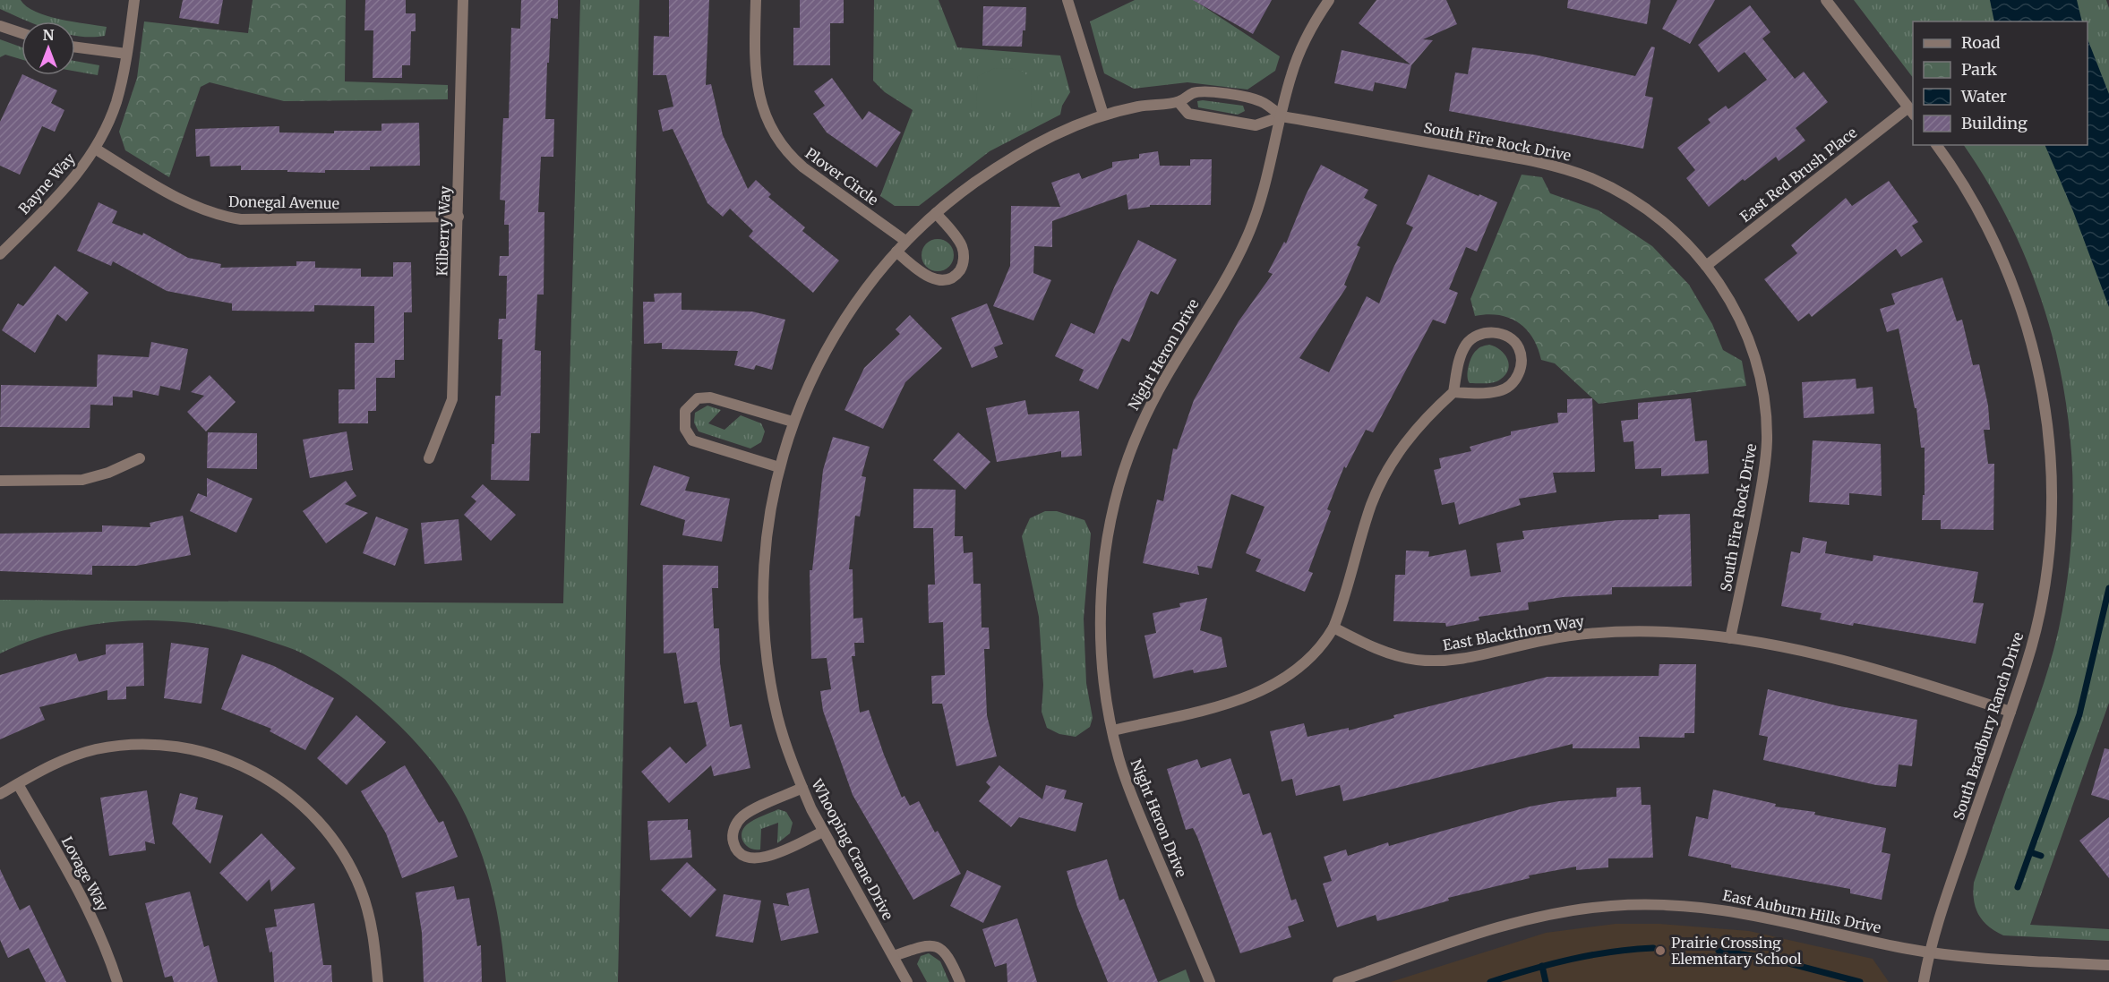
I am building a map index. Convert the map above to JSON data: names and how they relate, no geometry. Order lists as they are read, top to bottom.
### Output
{
  "streets": {
    "street": [
      "South Fire Rock Drive",
      "East Red Brush Place",
      "Plover Circle",
      "Bayne Way",
      "Donegal Avenue",
      "Kilberry Way",
      "Night Heron Drive",
      "East Blackthorn Way",
      "South Bradbury Ranch Drive",
      "Whooping Crane Drive",
      "Lovage Way",
      "East Auburn Hills Drive"
    ]
  },
  "crossings": [
    ["South Fire Rock Drive", "East Red Brush Place"],
    ["South Fire Rock Drive", "Night Heron Drive"],
    ["South Fire Rock Drive", "East Blackthorn Way"],
    ["South Fire Rock Drive", "Whooping Crane Drive"],
    ["Plover Circle", "Whooping Crane Drive"],
    ["Bayne Way", "Donegal Avenue"],
    ["Donegal Avenue", "Kilberry Way"],
    ["Night Heron Drive", "Whooping Crane Drive"],
    ["East Blackthorn Way", "South Bradbury Ranch Drive"],
    ["South Bradbury Ranch Drive", "East Auburn Hills Drive"]
  ],
  "places": ["Prairie Crossing Elementary School"],
  "legend": [
    "Road",
    "Park",
    "Water",
    "Building"
  ],
  "north": "top"
}
